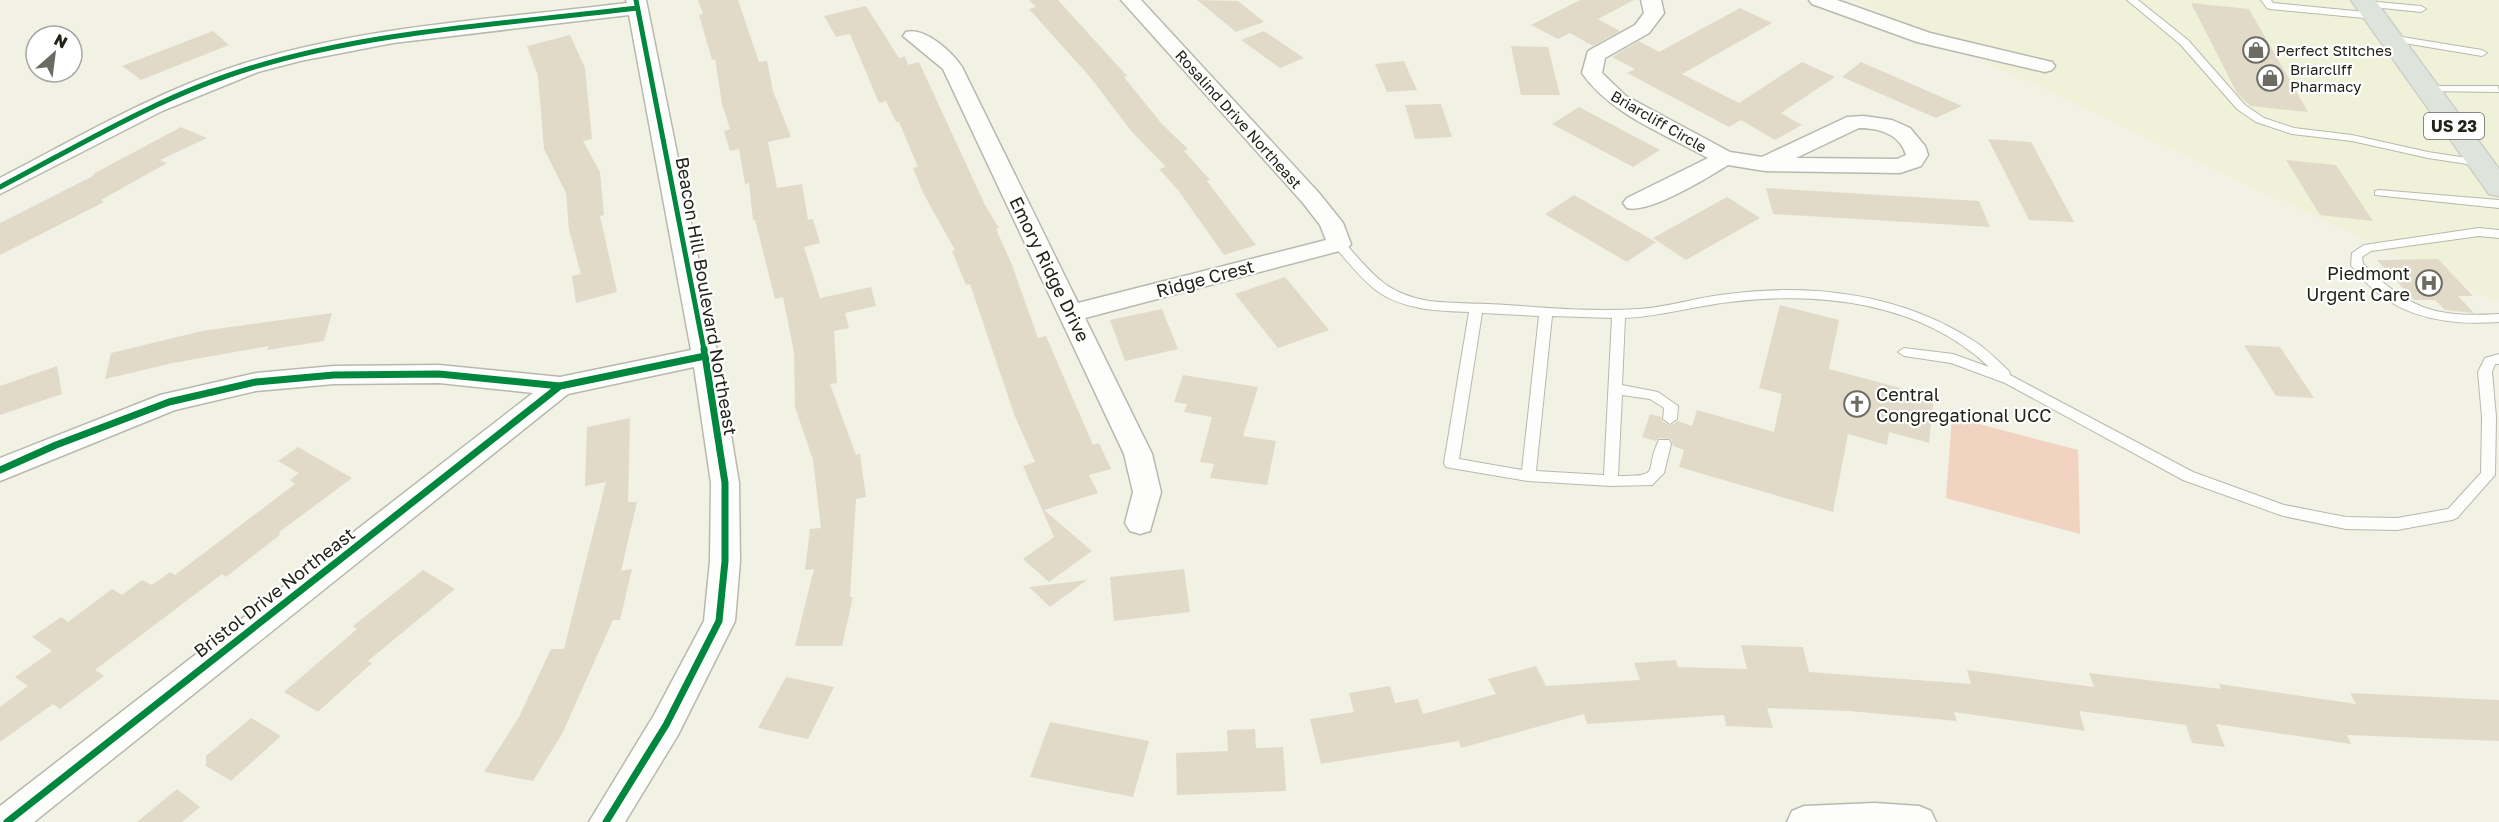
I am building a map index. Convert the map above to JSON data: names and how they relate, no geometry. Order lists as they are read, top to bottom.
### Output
{
  "streets": {
    "main road": ["US 23"],
    "street": [
      "Rosalind Drive Northeast",
      "Briarcliff Circle",
      "Emory Ridge Drive",
      "Ridge Crest",
      "Beacon Hill Boulevard Northeast",
      "Bristol Drive Northeast"
    ]
  },
  "crossings": [
    ["Rosalind Drive Northeast", "Ridge Crest"],
    ["Emory Ridge Drive", "Ridge Crest"]
  ],
  "places": {
    "shop": ["Perfect Stitches", "Briarcliff Pharmacy"],
    "hospital": ["Piedmont Urgent Care"],
    "church": ["Central Congregational UCC"]
  },
  "north": "top right"
}
